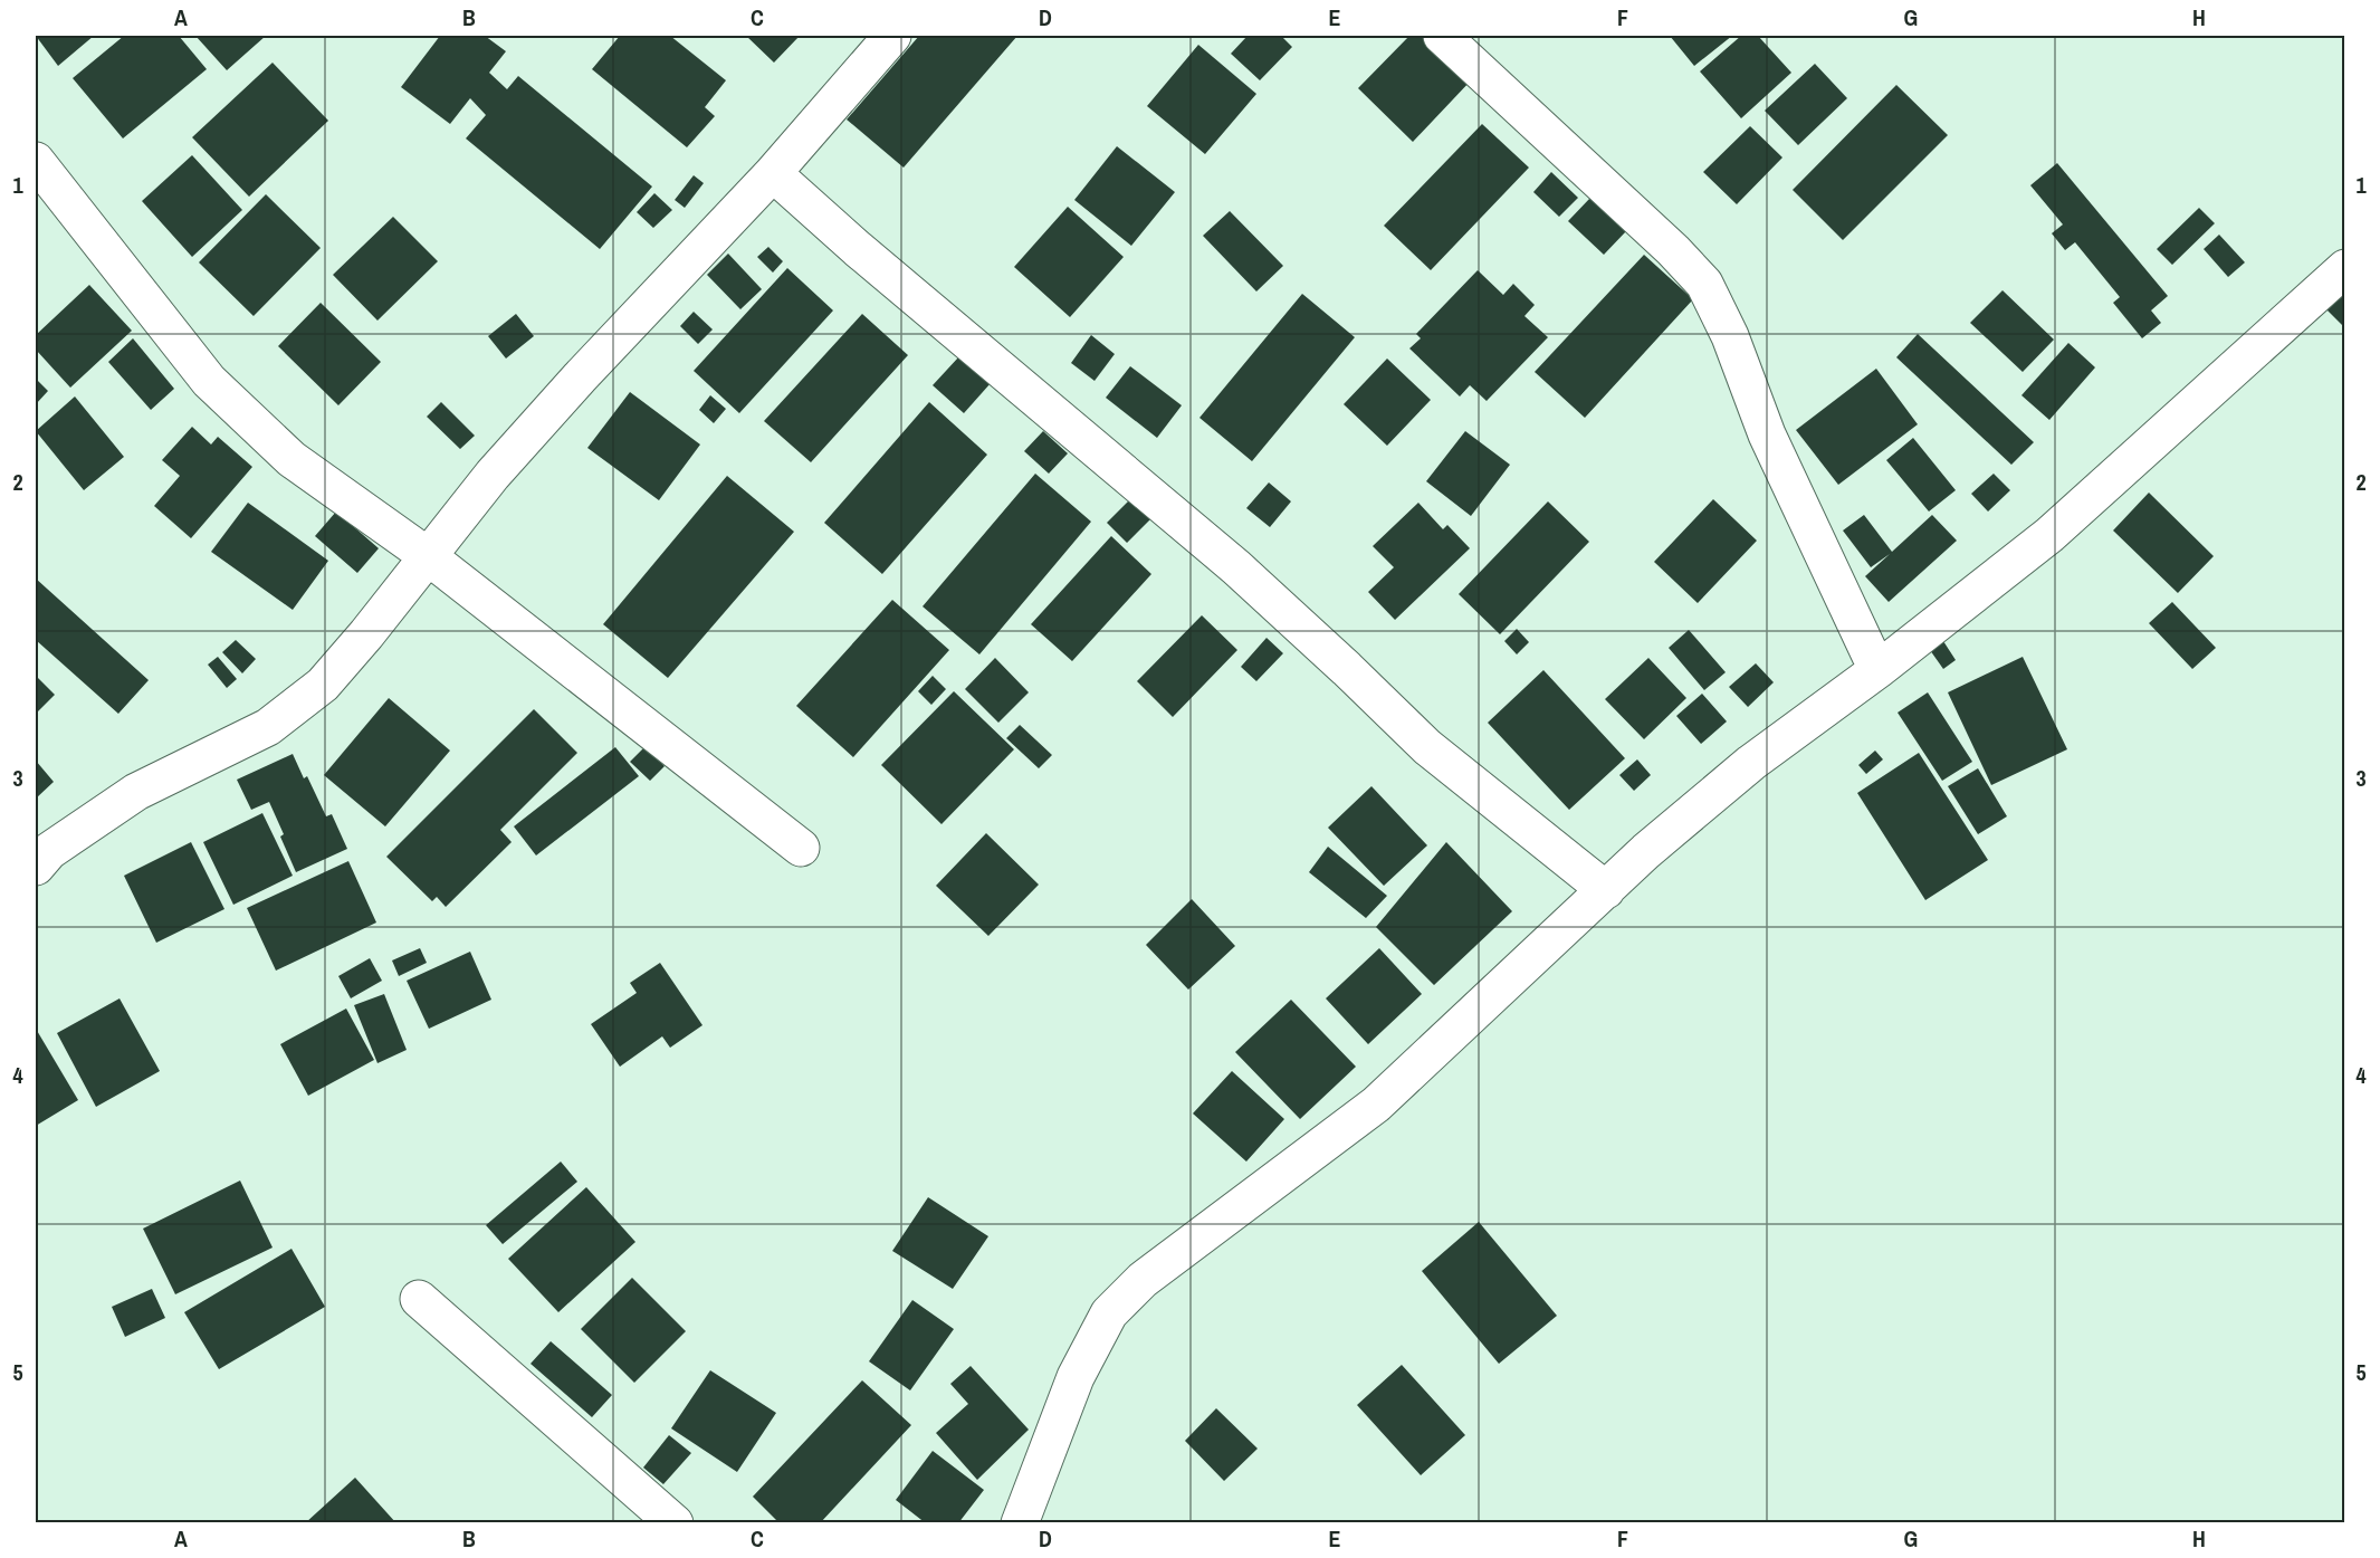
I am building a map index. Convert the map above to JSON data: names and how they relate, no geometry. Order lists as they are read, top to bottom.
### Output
{
  "grid": {
    "columns": [
      "A",
      "B",
      "C",
      "D",
      "E",
      "F",
      "G",
      "H"
    ],
    "rows": [
      "1",
      "2",
      "3",
      "4",
      "5"
    ]
  }
}
